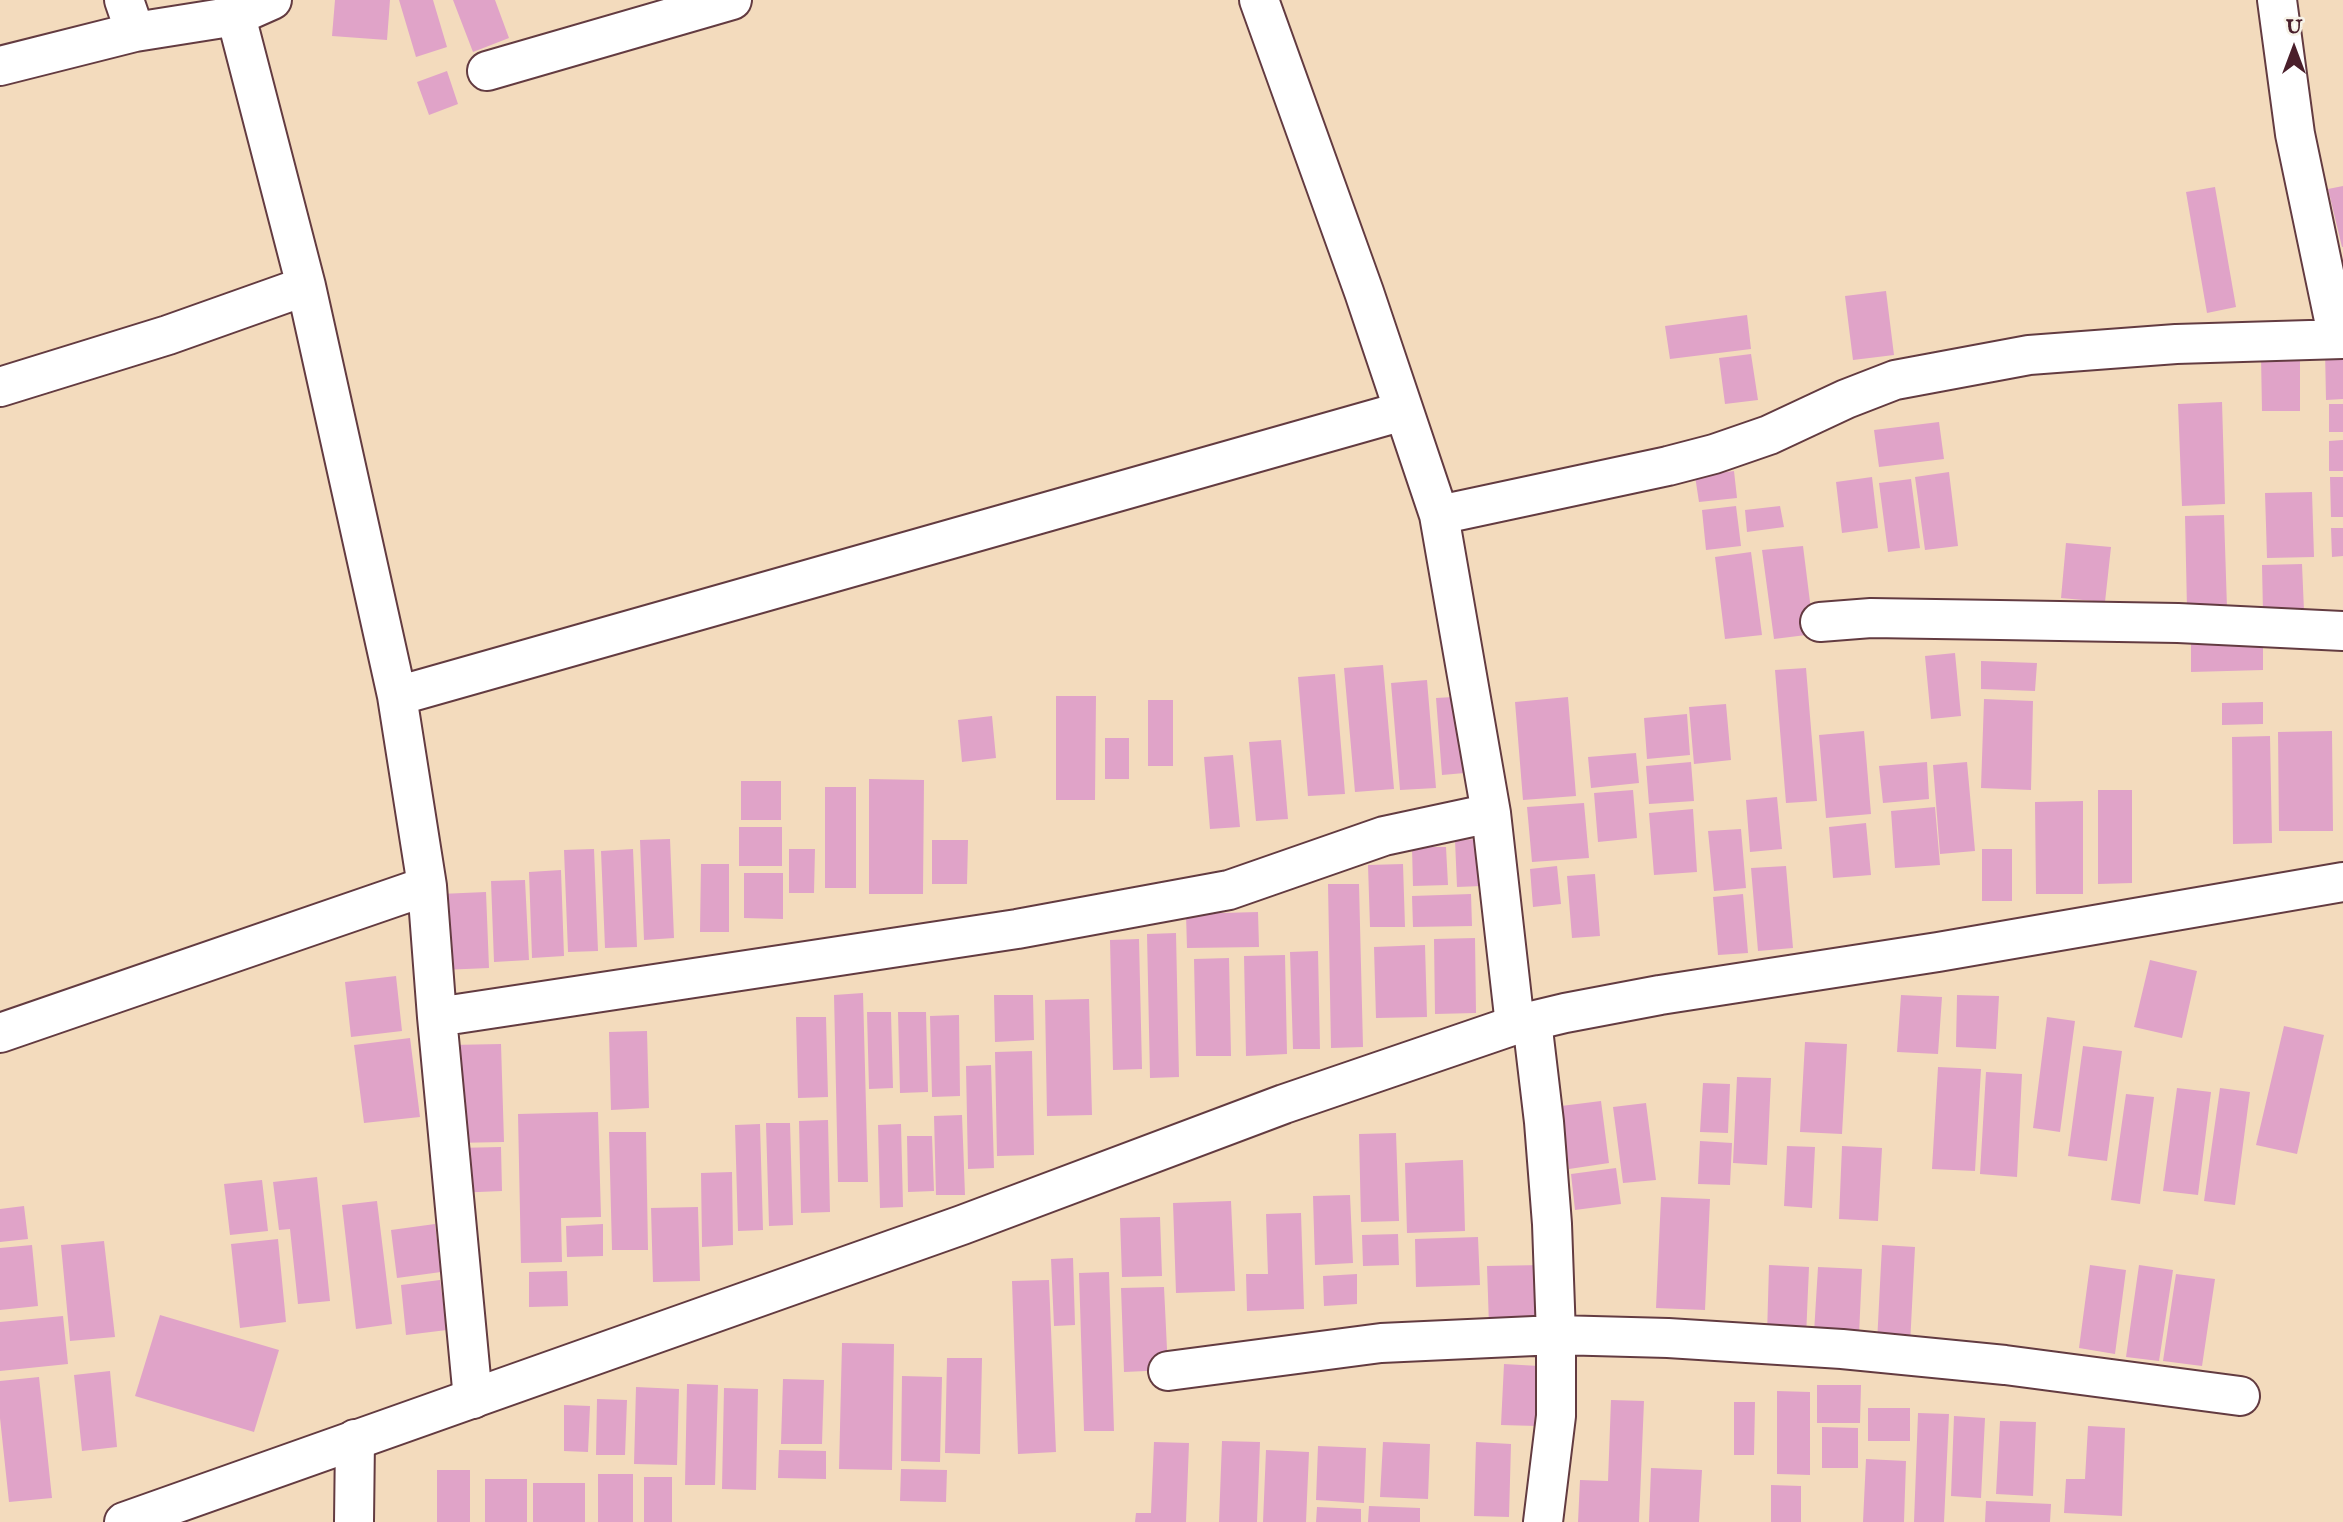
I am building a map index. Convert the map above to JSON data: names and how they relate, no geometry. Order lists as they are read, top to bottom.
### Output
{
  "north": "top"
}
